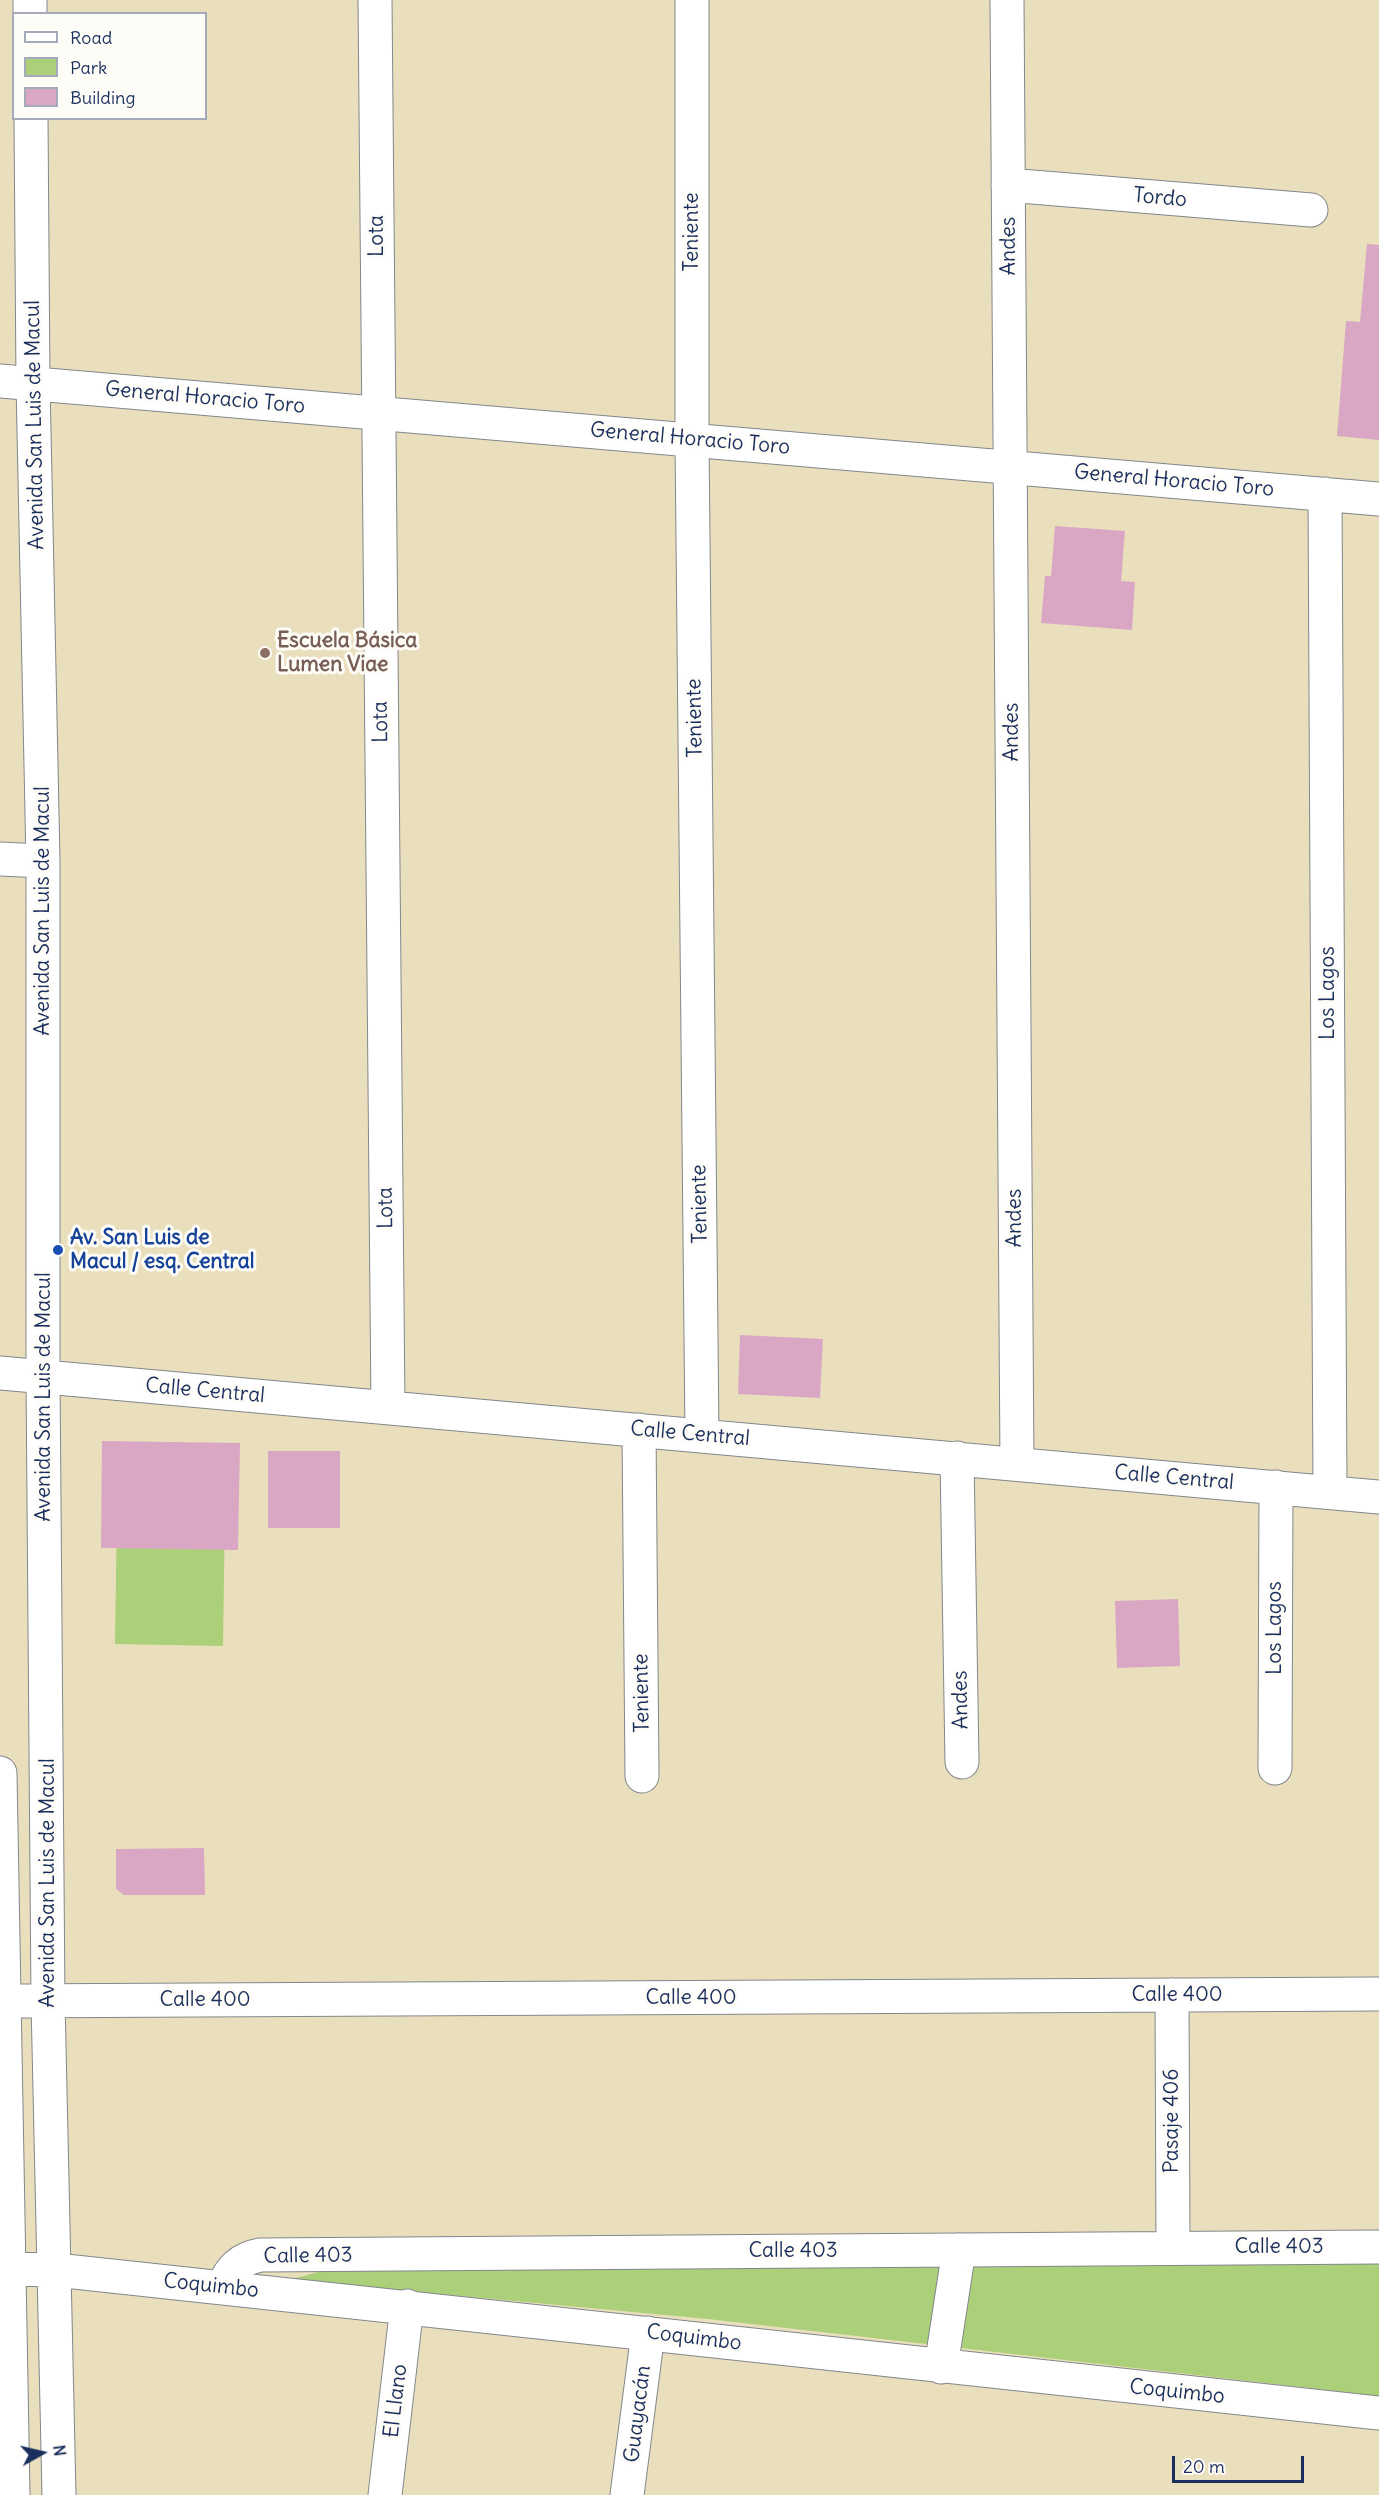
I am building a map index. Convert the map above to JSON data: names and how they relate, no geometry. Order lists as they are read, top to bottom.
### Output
{
  "streets": {
    "street": [
      "Tordo",
      "Teniente",
      "Lota",
      "Andes",
      "General Horacio Toro",
      "Avenida San Luis de Macul",
      "Los Lagos",
      "Calle Central",
      "Calle 400",
      "Pasaje 406",
      "Calle 403",
      "Coquimbo",
      "El Llano",
      "Guayacán"
    ]
  },
  "crossings": [
    ["Tordo", "Andes"],
    ["Teniente", "General Horacio Toro"],
    ["Teniente", "Calle Central"],
    ["Lota", "General Horacio Toro"],
    ["Lota", "Calle Central"],
    ["Andes", "General Horacio Toro"],
    ["Andes", "Calle Central"],
    ["General Horacio Toro", "Avenida San Luis de Macul"],
    ["General Horacio Toro", "Los Lagos"],
    ["Avenida San Luis de Macul", "Calle Central"],
    ["Avenida San Luis de Macul", "Calle 400"],
    ["Avenida San Luis de Macul", "Coquimbo"],
    ["Los Lagos", "Calle Central"],
    ["Calle 400", "Pasaje 406"],
    ["Pasaje 406", "Calle 403"],
    ["Calle 403", "Coquimbo"],
    ["Coquimbo", "El Llano"],
    ["Coquimbo", "Guayacán"]
  ],
  "places": ["Escuela Básica Lumen Viae", "Av. San Luis de Macul / esq. Central"],
  "legend": ["Road", "Park", "Building"],
  "scale_bar": "20 m",
  "north": "right"
}
